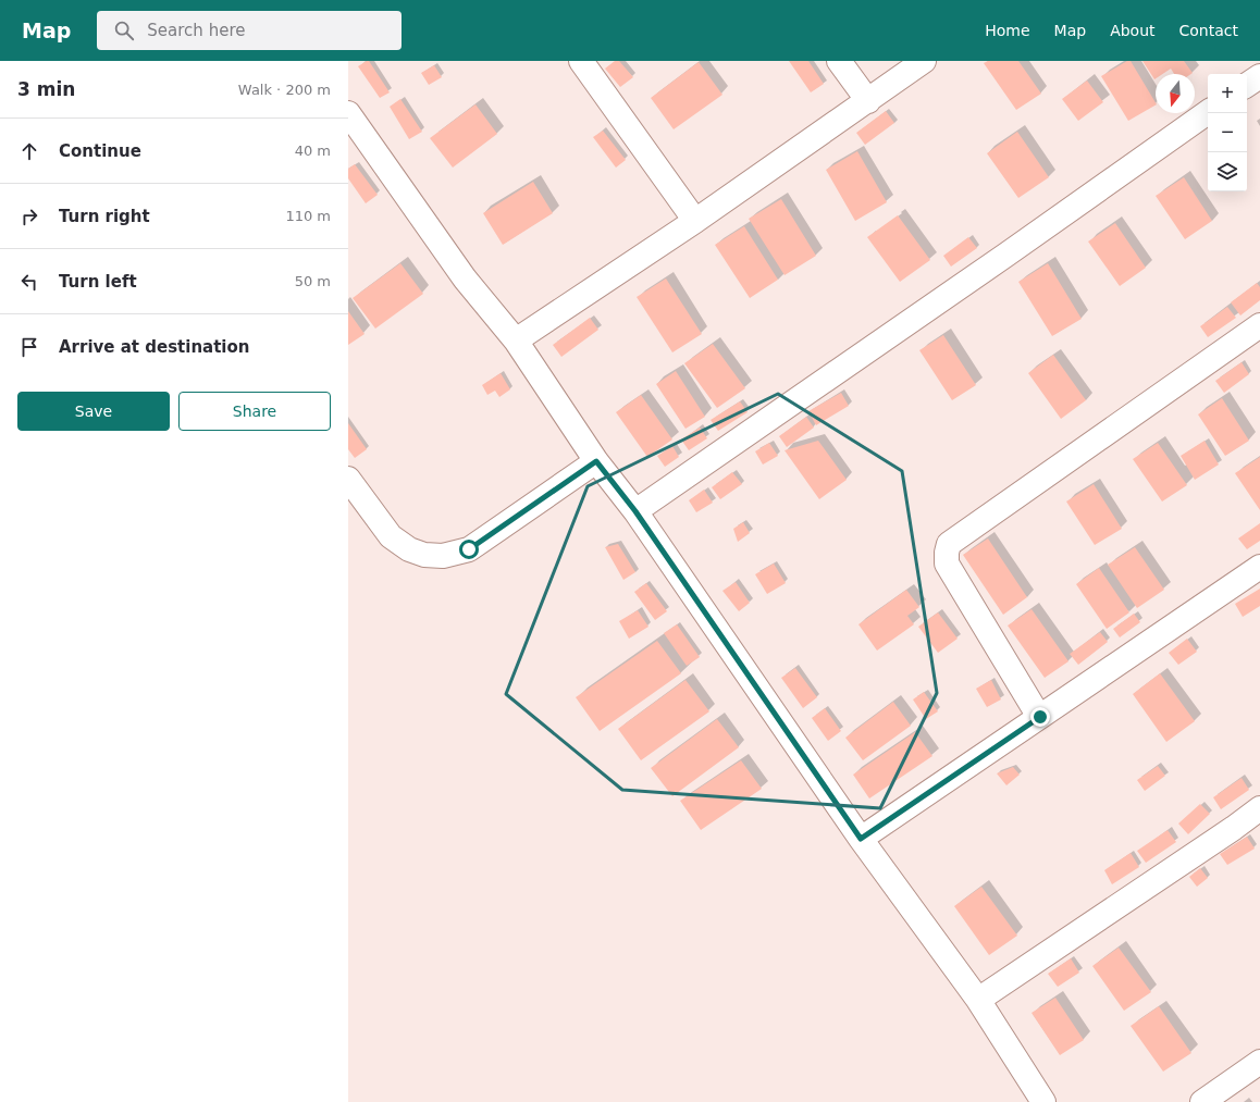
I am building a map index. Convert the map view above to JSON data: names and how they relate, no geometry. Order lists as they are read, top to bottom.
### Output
{
  "north": "bottom",
  "page": {
    "header": "Map",
    "search": "Search here",
    "nav": [
      "Home",
      "Map",
      "About",
      "Contact"
    ],
    "heading": ["3 min", "Walk · 200 m"],
    "map_buttons": ["+", "−"],
    "list": [
      ["Continue", "40 m"],
      ["Turn right", "110 m"],
      ["Turn left", "50 m"],
      "Arrive at destination"
    ],
    "buttons": ["Save", "Share"]
  }
}
